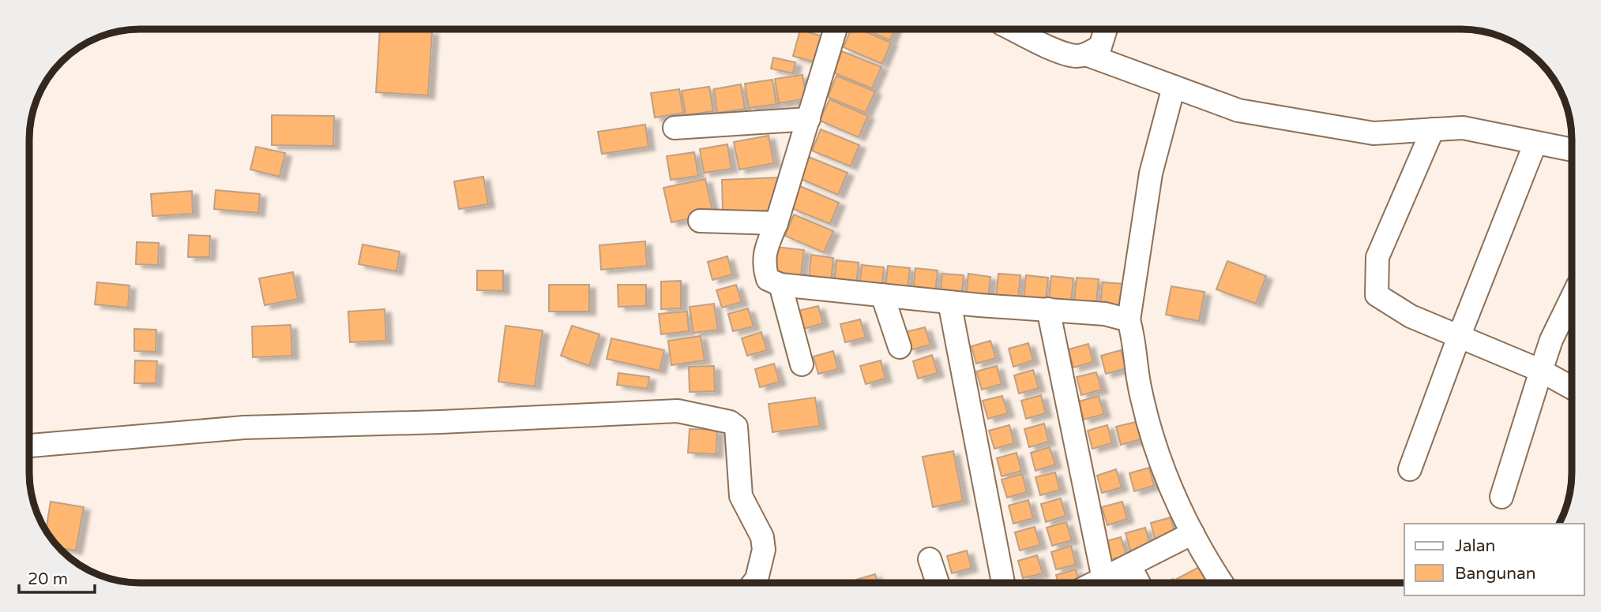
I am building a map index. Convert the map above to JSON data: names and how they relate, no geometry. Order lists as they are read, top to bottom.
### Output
{
  "legend": ["Jalan", "Bangunan"],
  "scale_bar": "20 m"
}
